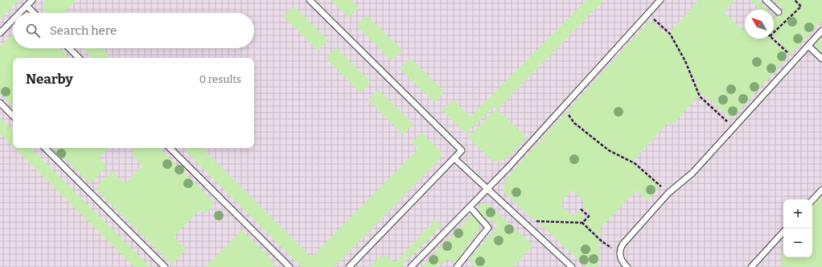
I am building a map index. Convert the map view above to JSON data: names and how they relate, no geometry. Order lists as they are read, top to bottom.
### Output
{
  "north": "top left",
  "page": {
    "search": "Search here",
    "heading": ["Nearby", "0 results"],
    "map_buttons": ["+", "−"]
  }
}
